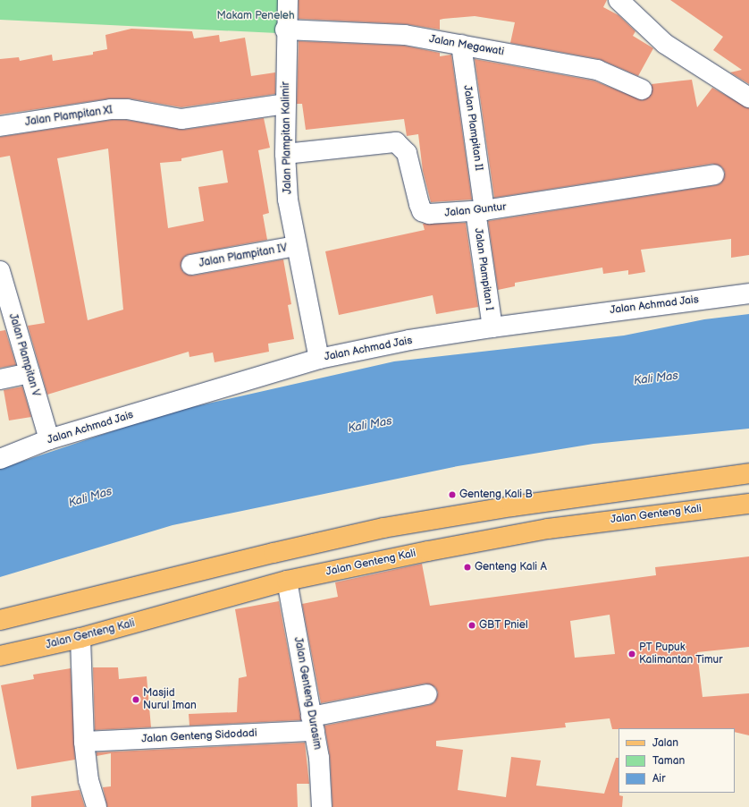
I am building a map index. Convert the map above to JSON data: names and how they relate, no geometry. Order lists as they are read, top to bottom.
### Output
{
  "streets": {
    "main road": ["Jalan Genteng Kali"],
    "street": [
      "Jalan Megawati",
      "Jalan Plampitan XI",
      "Jalan Plampitan II",
      "Jalan Plampitan Kalimir",
      "Jalan Guntur",
      "Jalan Plampitan IV",
      "Jalan Plampitan I",
      "Jalan Achmad Jais",
      "Jalan Plampitan V",
      "Jalan Genteng Durasim",
      "Jalan Genteng Sidodadi"
    ]
  },
  "crossings": [
    ["Jalan Megawati", "Jalan Plampitan II"],
    ["Jalan Megawati", "Jalan Plampitan Kalimir"],
    ["Jalan Plampitan XI", "Jalan Plampitan Kalimir"],
    ["Jalan Plampitan II", "Jalan Guntur"],
    ["Jalan Plampitan II", "Jalan Plampitan I"],
    ["Jalan Plampitan Kalimir", "Jalan Guntur"],
    ["Jalan Plampitan Kalimir", "Jalan Plampitan IV"],
    ["Jalan Plampitan Kalimir", "Jalan Achmad Jais"],
    ["Jalan Guntur", "Jalan Plampitan I"],
    ["Jalan Plampitan I", "Jalan Achmad Jais"],
    ["Jalan Achmad Jais", "Jalan Plampitan V"],
    ["Jalan Genteng Kali", "Jalan Genteng Durasim"],
    ["Jalan Genteng Durasim", "Jalan Genteng Sidodadi"]
  ],
  "water": ["Kali Mas"],
  "parks": ["Makam Peneleh"],
  "places": [
    "Genteng Kali B",
    "Genteng Kali A",
    "GBT Pniel",
    "PT Pupuk Kalimantan Timur",
    "Masjid Nurul Iman"
  ],
  "legend": ["Jalan", "Taman", "Air"]
}
